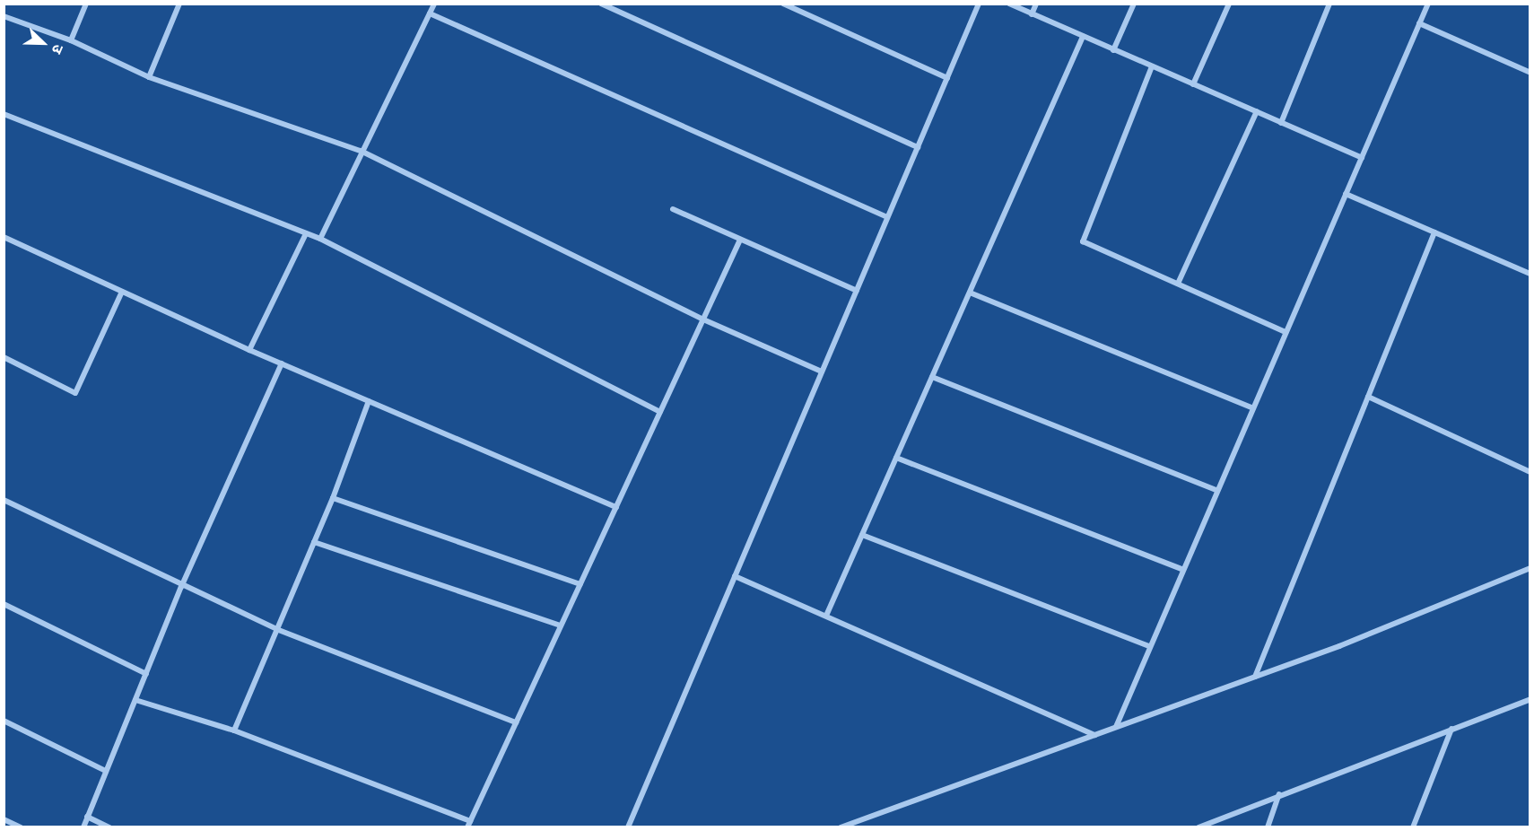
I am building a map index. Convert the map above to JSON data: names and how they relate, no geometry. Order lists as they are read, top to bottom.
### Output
{
  "north": "bottom right"
}
